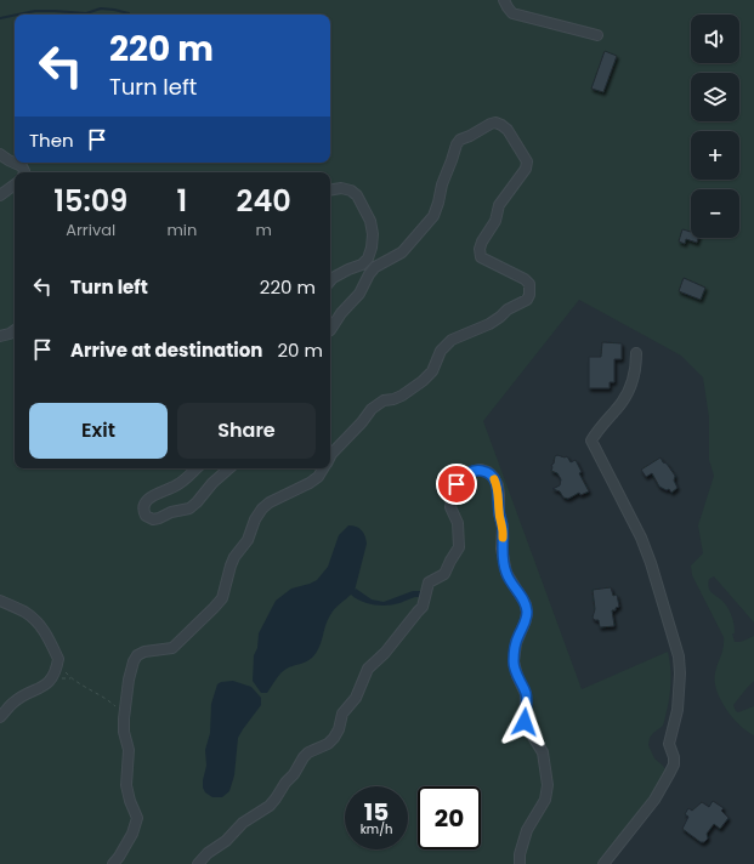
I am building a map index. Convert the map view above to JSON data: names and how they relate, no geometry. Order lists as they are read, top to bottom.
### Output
{
  "page": {
    "map_buttons": ["+", "−"],
    "turn": ["220 m", "Turn left"],
    "then": "Then",
    "eta": [
      "15:09",
      "Arrival",
      "1",
      "min",
      "240",
      "m"
    ],
    "list": [
      {
        "name": "Turn left",
        "value": "220 m"
      },
      {
        "name": "Arrive at destination",
        "value": "20 m"
      }
    ],
    "buttons": ["Exit", "Share"],
    "speed": "15 km/h",
    "limit": "20"
  }
}
